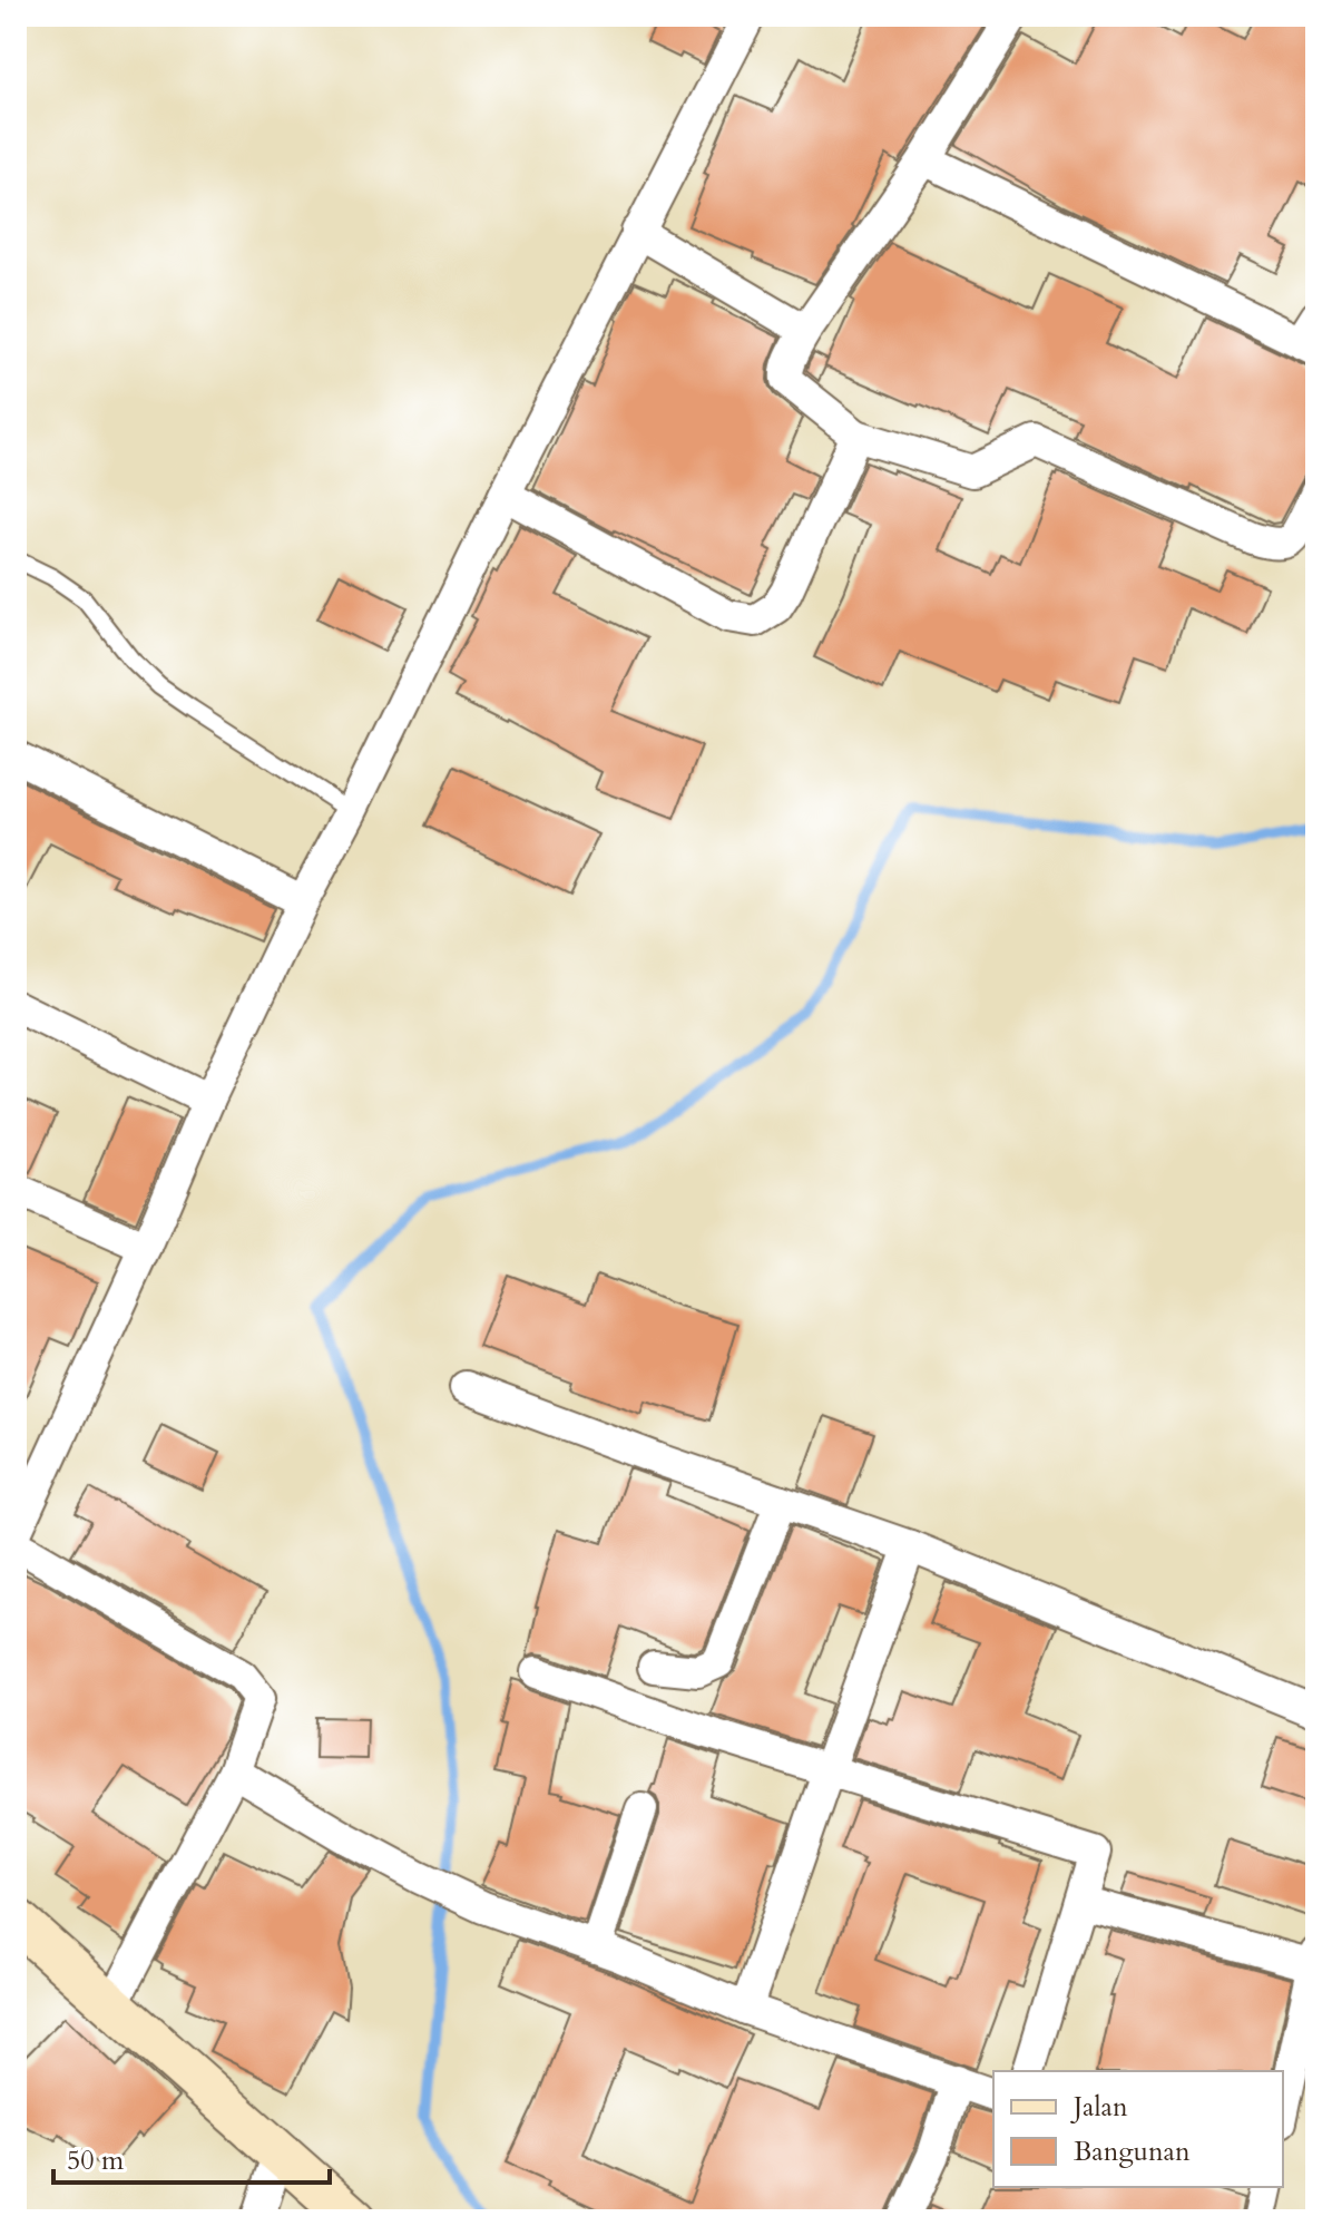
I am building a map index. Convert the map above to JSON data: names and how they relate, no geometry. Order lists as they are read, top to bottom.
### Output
{
  "legend": ["Jalan", "Bangunan"],
  "scale_bar": "50 m"
}
